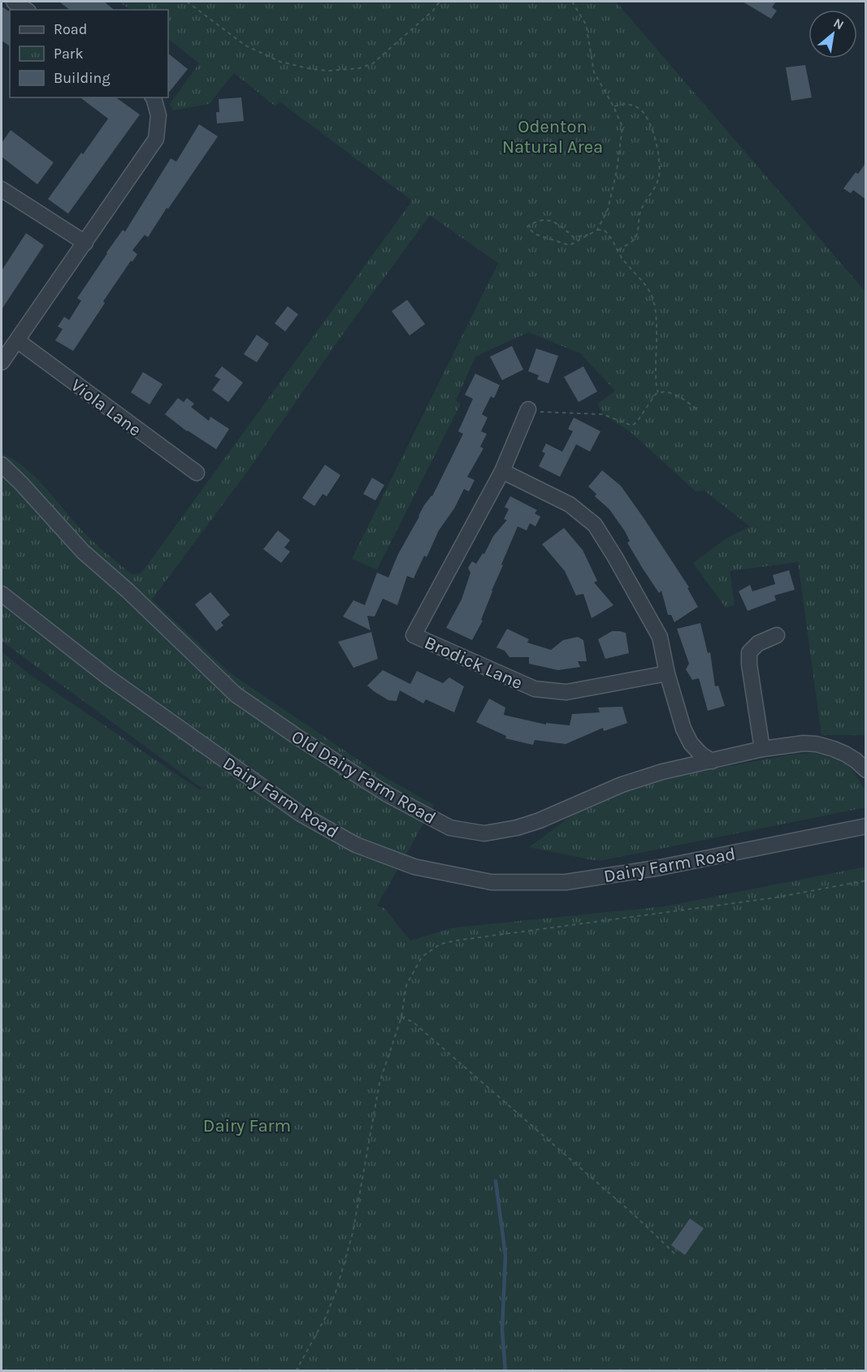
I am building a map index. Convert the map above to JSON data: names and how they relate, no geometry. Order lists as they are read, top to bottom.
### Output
{
  "streets": {
    "street": [
      "Viola Lane",
      "Brodick Lane",
      "Old Dairy Farm Road",
      "Dairy Farm Road"
    ]
  },
  "parks": ["Odenton Natural Area", "Dairy Farm"],
  "legend": ["Road", "Park", "Building"],
  "north": "top right"
}
